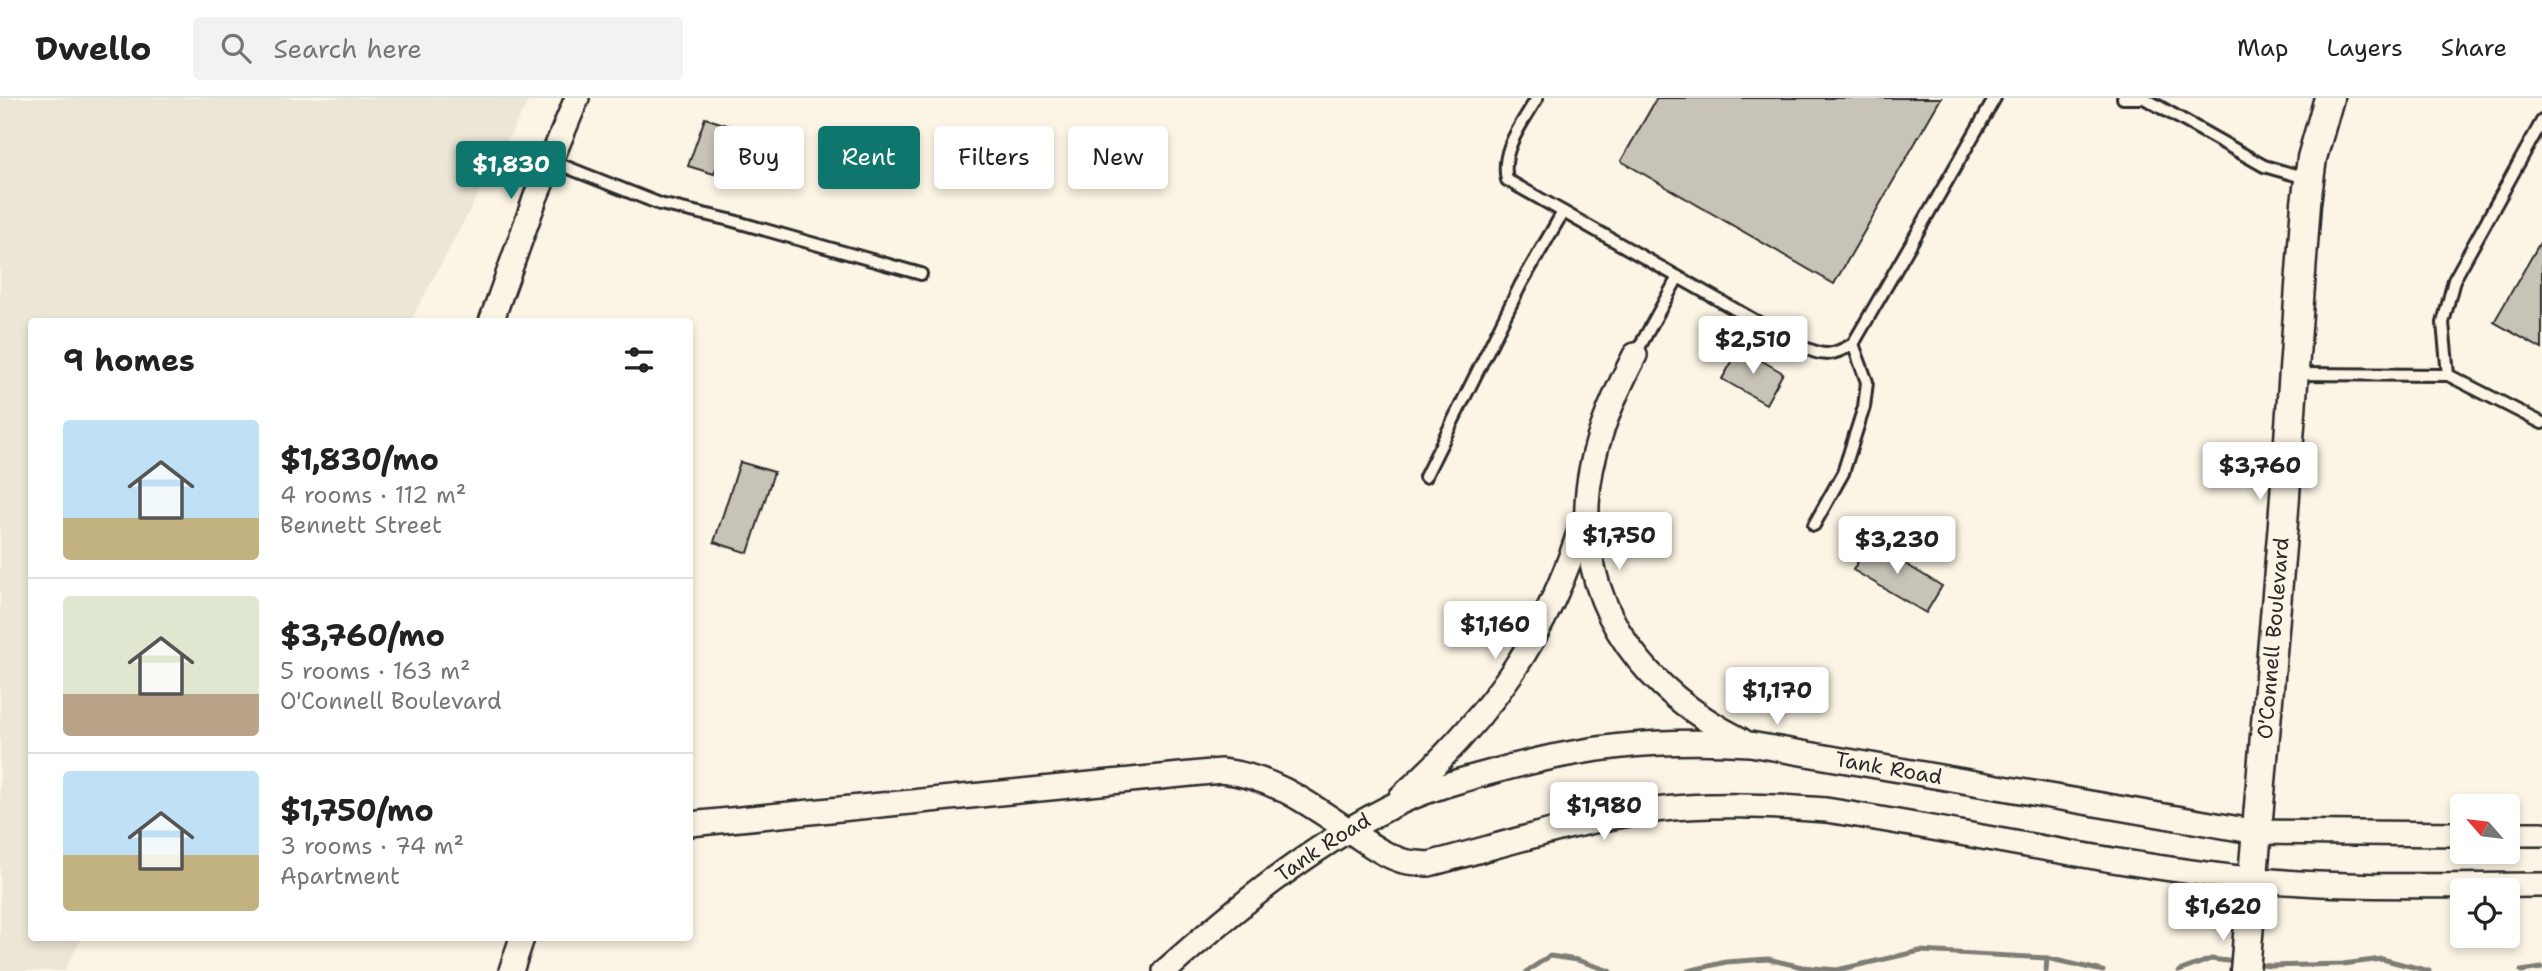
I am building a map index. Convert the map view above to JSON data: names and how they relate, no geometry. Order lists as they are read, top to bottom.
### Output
{
  "streets": {
    "street": ["O'Connell Boulevard", "Tank Road"]
  },
  "crossings": [
    ["O'Connell Boulevard", "Tank Road"]
  ],
  "north": "top left",
  "page": {
    "header": "Dwello",
    "search": "Search here",
    "nav": ["Map", "Layers", "Share"],
    "chip": [
      "Buy",
      "Rent",
      "Filters",
      "New"
    ],
    "price": [
      "$1,830",
      "$2,510",
      "$3,760",
      "$1,750",
      "$3,230",
      "$1,160",
      "$1,170",
      "$1,980",
      "$1,620"
    ],
    "heading": "9 homes",
    "list": [
      {
        "name": "$1,830/mo",
        "note": "4 rooms · 112 m² · Bennett Street"
      },
      {
        "name": "$3,760/mo",
        "note": "5 rooms · 163 m² · O'Connell Boulevard"
      },
      {
        "name": "$1,750/mo",
        "note": "3 rooms · 74 m² · Apartment"
      }
    ]
  }
}
